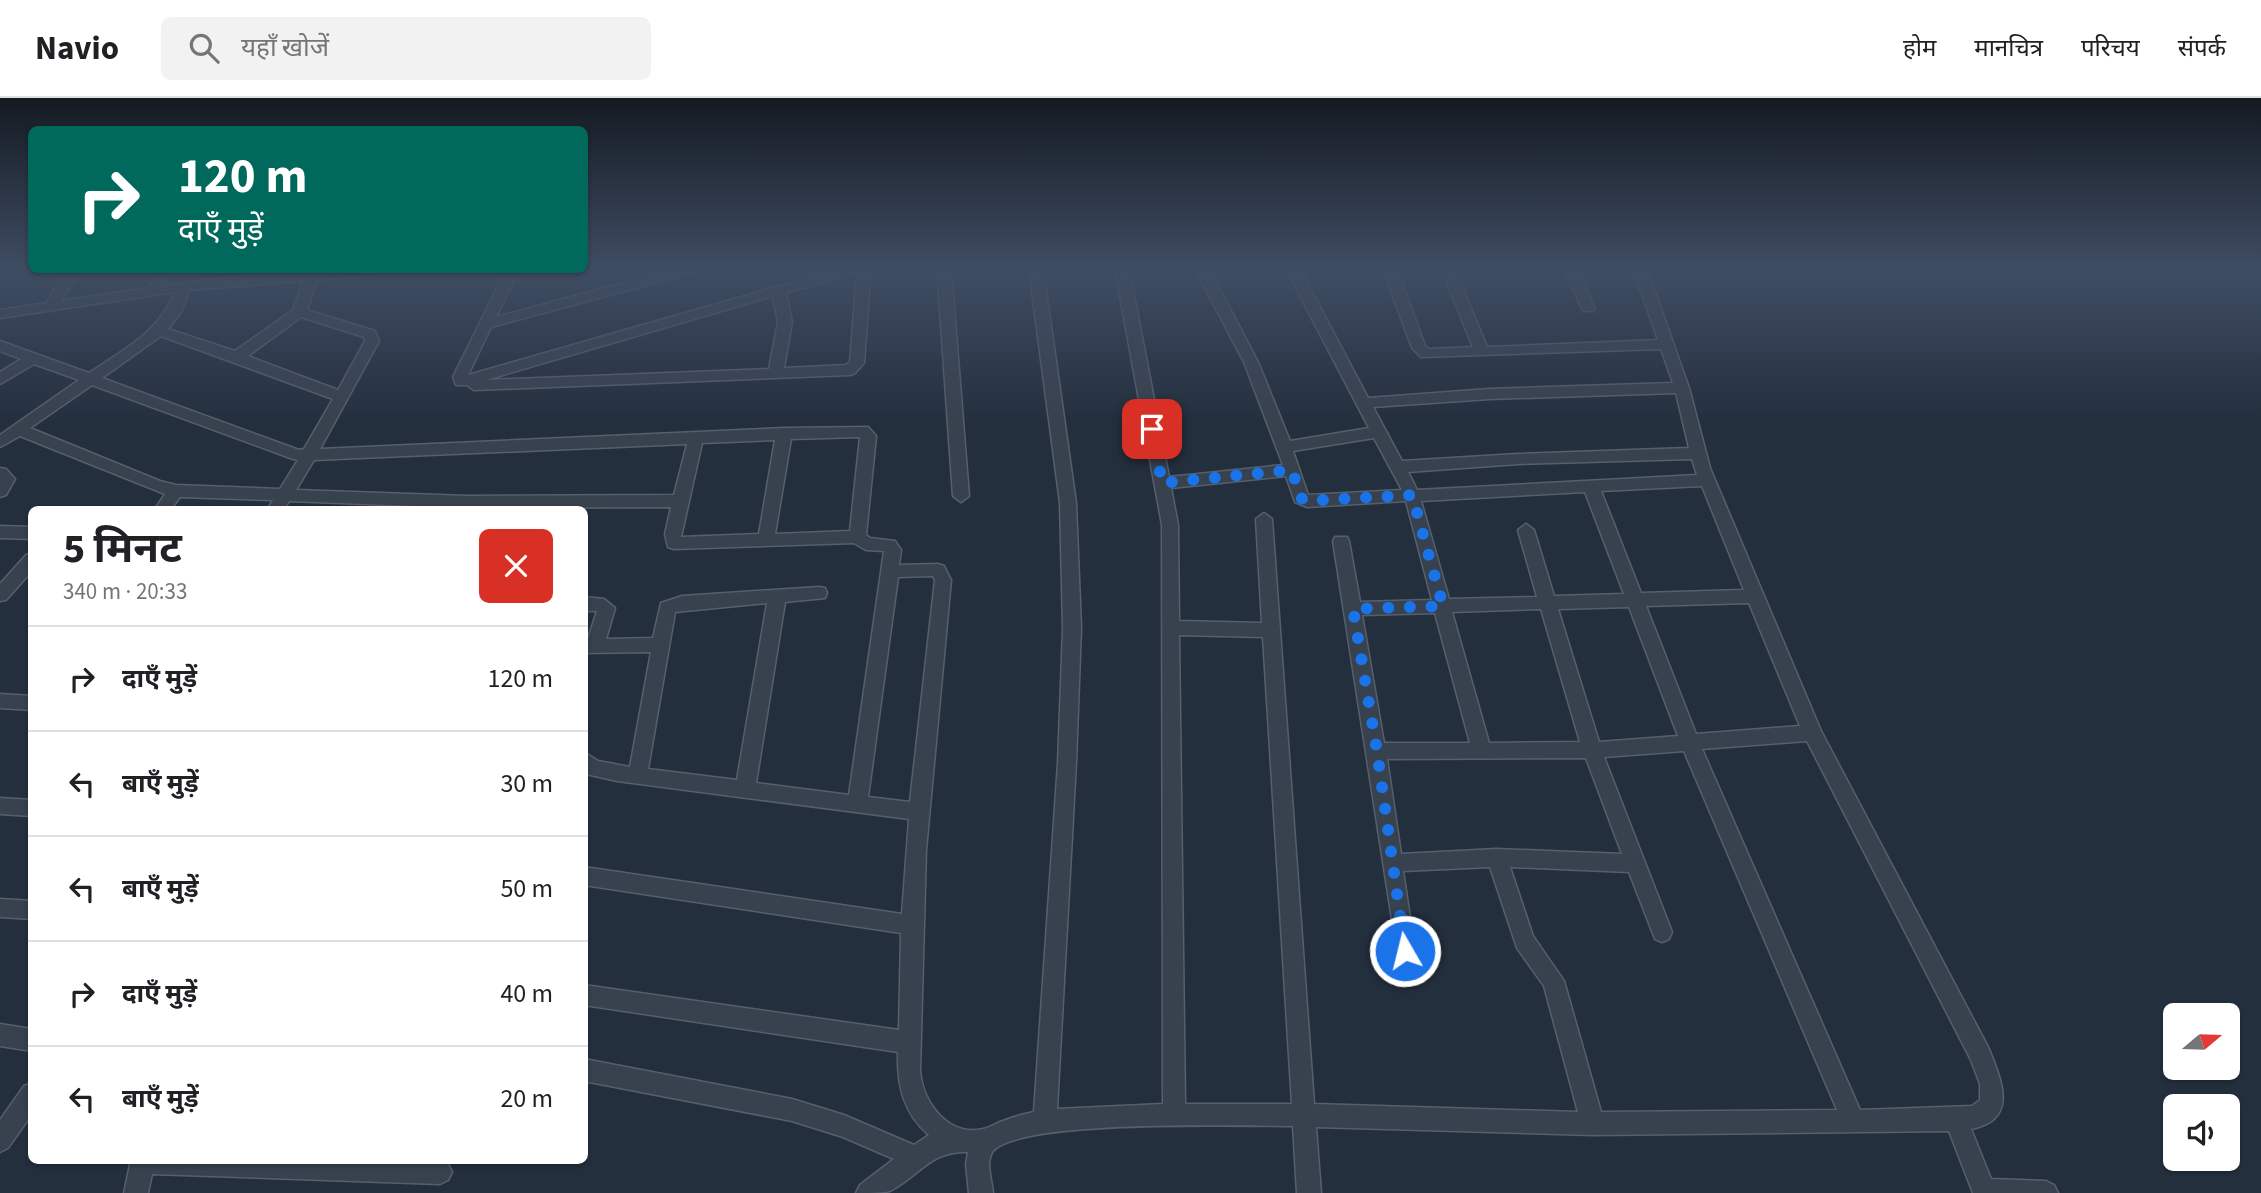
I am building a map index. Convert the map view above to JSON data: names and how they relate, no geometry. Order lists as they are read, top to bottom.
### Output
{
  "north": "right",
  "page": {
    "header": "Navio",
    "search": "यहाँ खोजें",
    "nav": [
      "होम",
      "मानचित्र",
      "परिचय",
      "संपर्क"
    ],
    "turn": ["120 m", "दाएँ मुड़ें"],
    "heading": ["5 मिनट", "340 m · 20:33"],
    "list": [
      {
        "name": "दाएँ मुड़ें",
        "value": "120 m"
      },
      {
        "name": "बाएँ मुड़ें",
        "value": "30 m"
      },
      {
        "name": "बाएँ मुड़ें",
        "value": "50 m"
      },
      {
        "name": "दाएँ मुड़ें",
        "value": "40 m"
      },
      {
        "name": "बाएँ मुड़ें",
        "value": "20 m"
      }
    ]
  }
}
